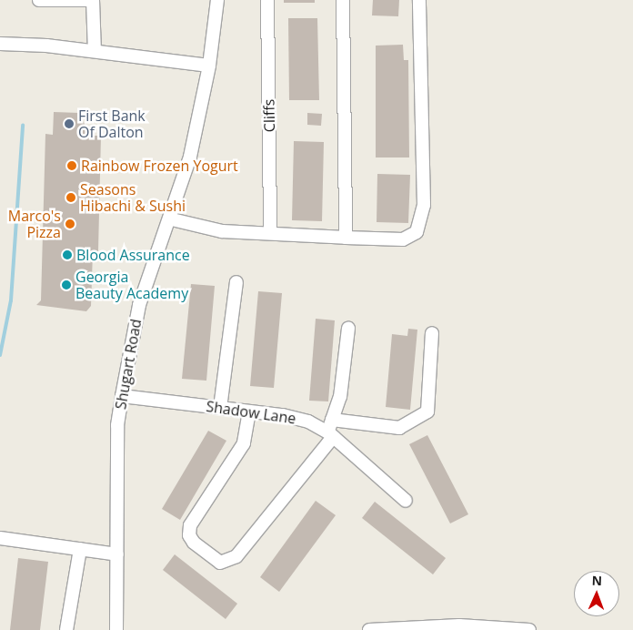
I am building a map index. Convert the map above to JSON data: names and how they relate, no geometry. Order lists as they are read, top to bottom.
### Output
{
  "streets": {
    "street": ["Cliffs", "Shugart Road", "Shadow Lane"]
  },
  "crossings": [
    ["Shugart Road", "Shadow Lane"]
  ],
  "places": [
    "First Bank Of Dalton",
    "Rainbow Frozen Yogurt",
    "Seasons Hibachi & Sushi",
    "Marco's Pizza",
    "Blood Assurance",
    "Georgia Beauty Academy"
  ],
  "north": "top"
}
